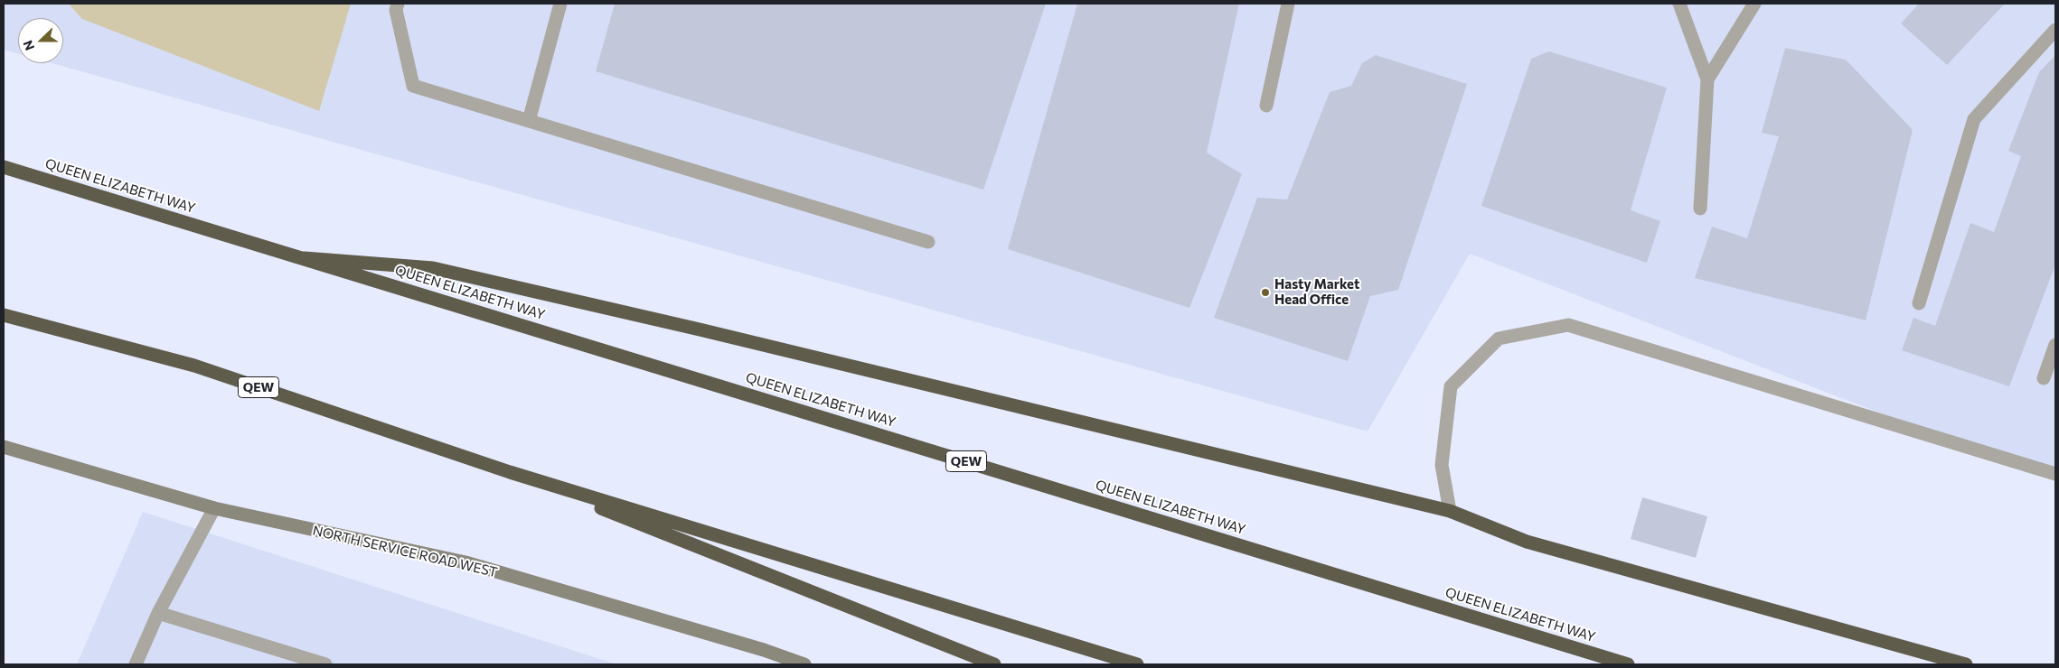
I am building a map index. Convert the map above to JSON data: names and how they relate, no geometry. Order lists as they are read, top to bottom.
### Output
{
  "streets": {
    "highway": ["QUEEN ELIZABETH WAY", "QEW"],
    "street": ["NORTH SERVICE ROAD WEST"]
  },
  "places": ["Hasty Market Head Office"],
  "north": "left"
}
